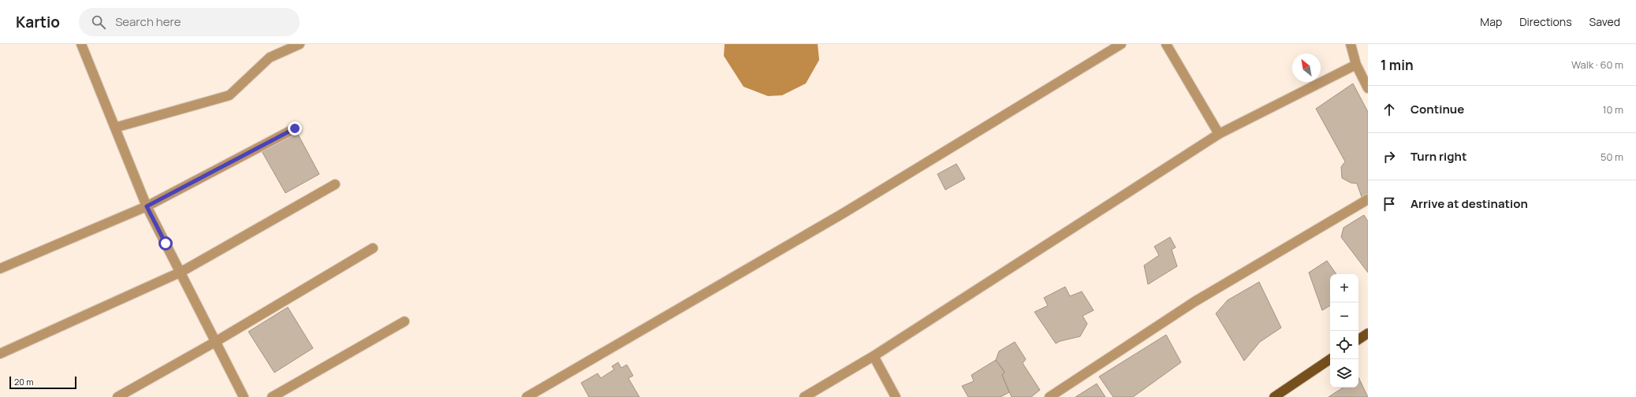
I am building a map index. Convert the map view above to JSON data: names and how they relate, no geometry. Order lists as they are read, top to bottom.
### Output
{
  "scale_bar": "20 m",
  "north": "top left",
  "page": {
    "header": "Kartio",
    "search": "Search here",
    "nav": ["Map", "Directions", "Saved"],
    "heading": ["1 min", "Walk · 60 m"],
    "list": [
      ["Continue", "10 m"],
      ["Turn right", "50 m"],
      "Arrive at destination"
    ],
    "map_buttons": ["+", "−"],
    "scale": "20 m"
  }
}
